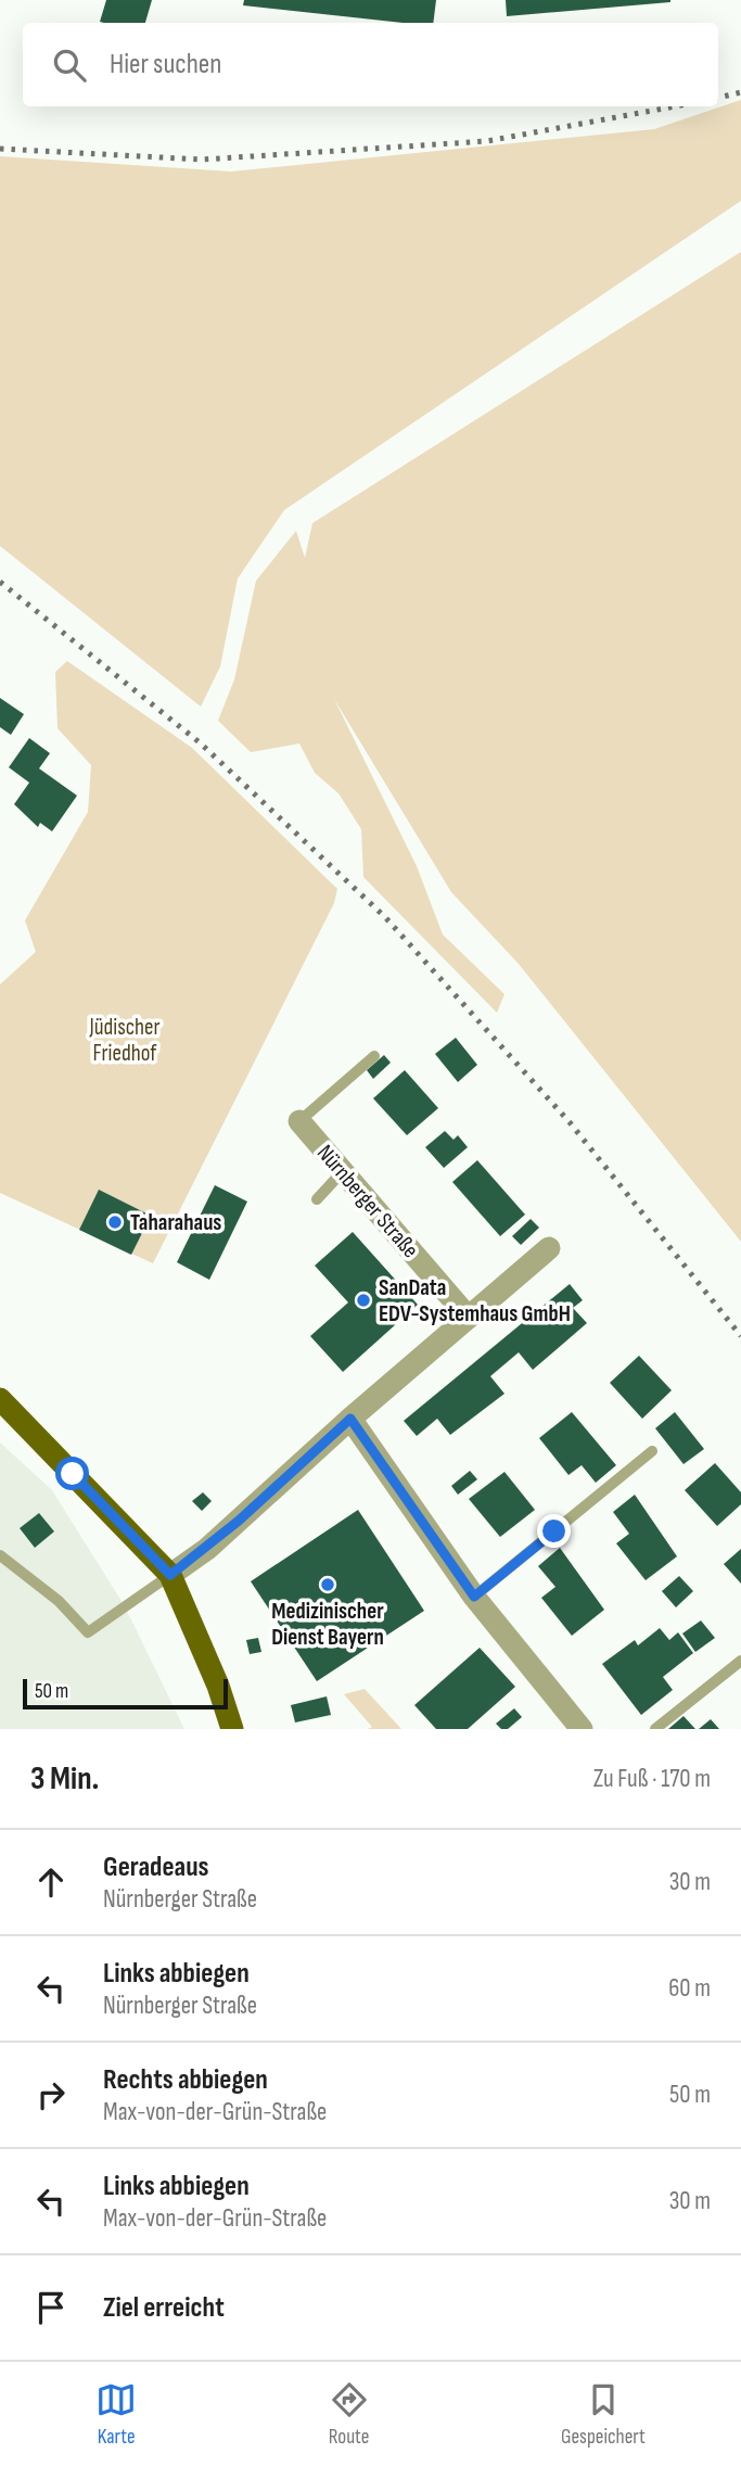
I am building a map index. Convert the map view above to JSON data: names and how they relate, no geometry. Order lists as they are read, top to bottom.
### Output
{
  "streets": {
    "street": ["Nürnberger Straße"]
  },
  "parks": ["Jüdischer Friedhof"],
  "places": ["Taharahaus", "SanData EDV-Systemhaus GmbH", "Medizinischer Dienst Bayern"],
  "scale_bar": "50 m",
  "page": {
    "search": "Hier suchen",
    "scale": "50 m",
    "heading": ["3 Min.", "Zu Fuß · 170 m"],
    "list": [
      ["Geradeaus", "Nürnberger Straße", "30 m"],
      ["Links abbiegen", "Nürnberger Straße", "60 m"],
      ["Rechts abbiegen", "Max-von-der-Grün-Straße", "50 m"],
      ["Links abbiegen", "Max-von-der-Grün-Straße", "30 m"],
      "Ziel erreicht"
    ],
    "nav": ["Karte", "Route", "Gespeichert"]
  }
}
